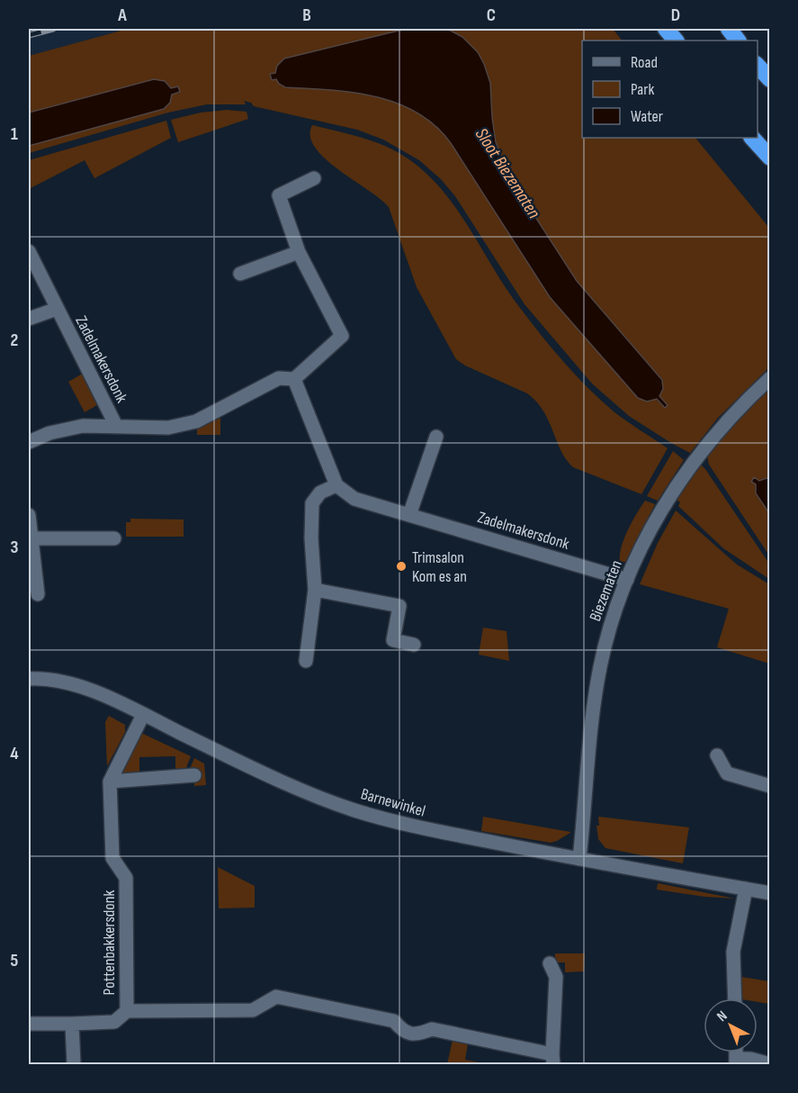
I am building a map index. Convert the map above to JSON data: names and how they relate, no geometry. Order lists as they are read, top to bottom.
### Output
{
  "streets": {
    "street": [
      "Zadelmakersdonk",
      "Biezematen",
      "Barnewinkel",
      "Pottenbakkersdonk"
    ]
  },
  "crossings": [
    ["Zadelmakersdonk", "Biezematen"],
    ["Biezematen", "Barnewinkel"],
    ["Barnewinkel", "Pottenbakkersdonk"]
  ],
  "water": ["Sloot Biezematen"],
  "places": ["Trimsalon Kom es an"],
  "legend": ["Road", "Park", "Water"],
  "north": "top left",
  "grid": {
    "columns": [
      "A",
      "B",
      "C",
      "D"
    ],
    "rows": [
      "1",
      "2",
      "3",
      "4",
      "5"
    ]
  }
}
